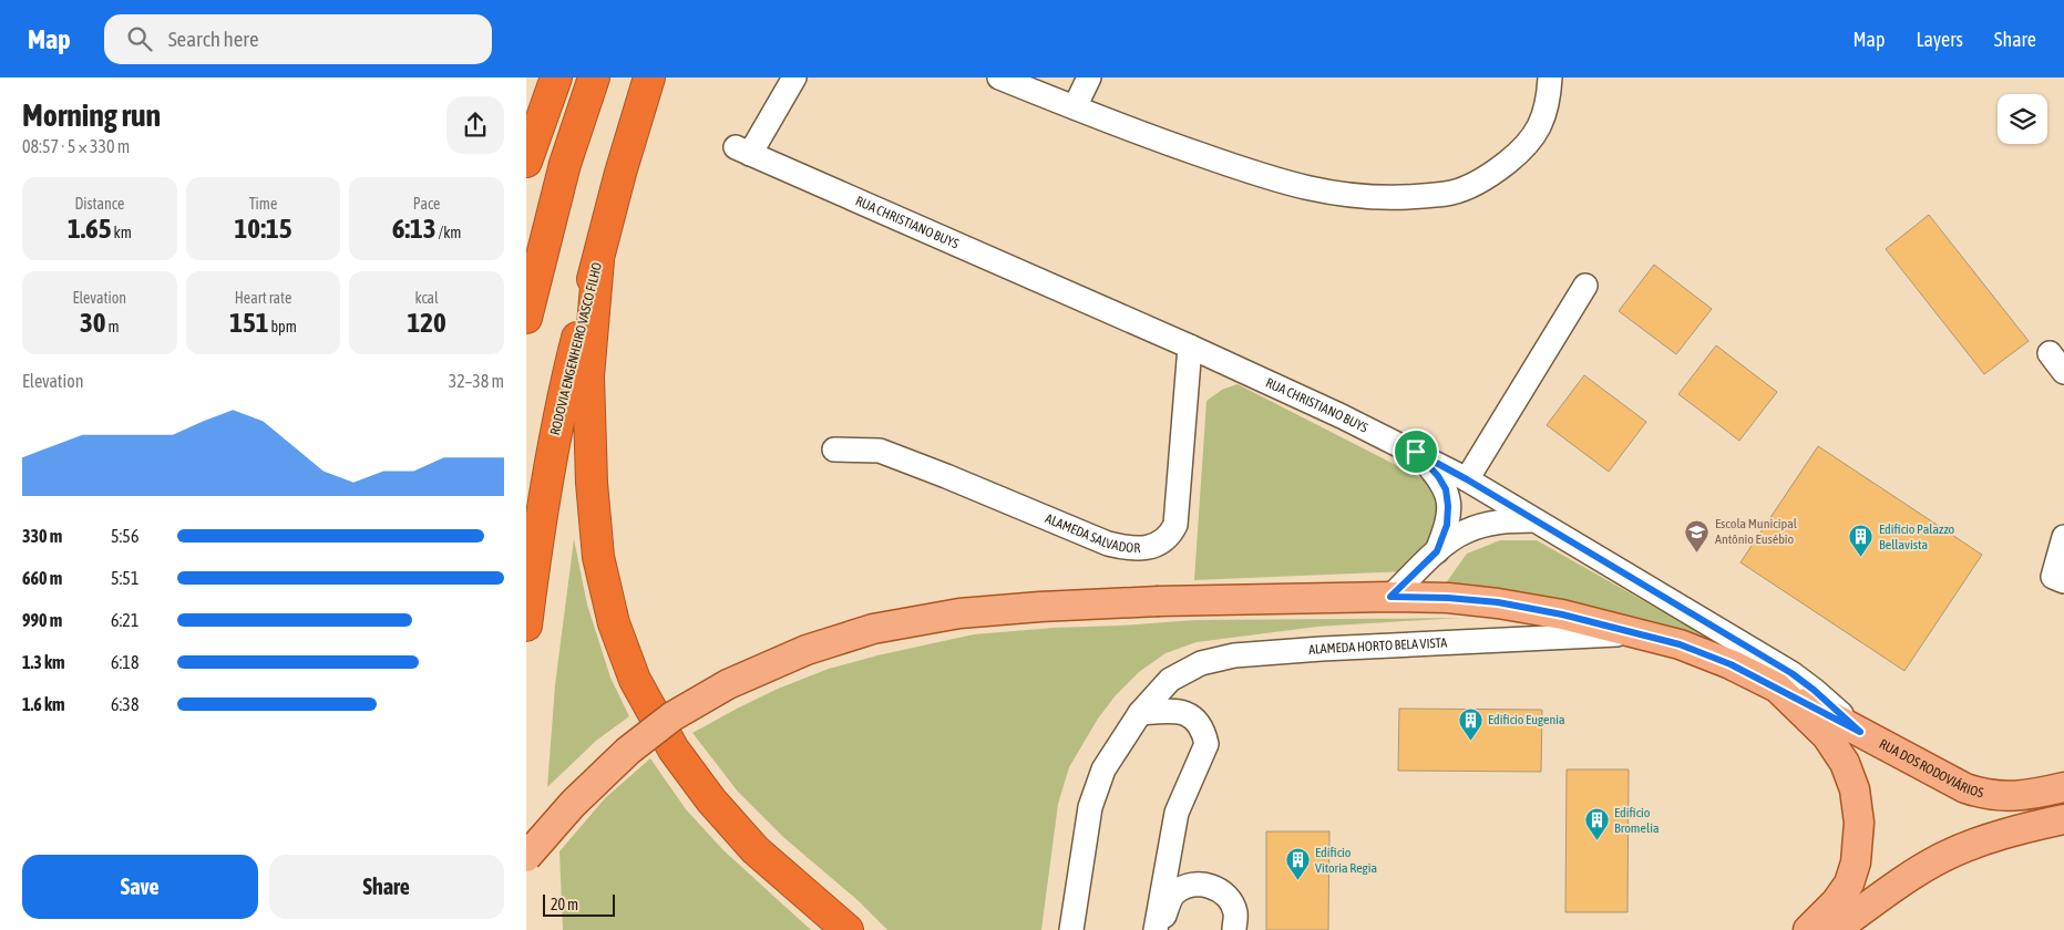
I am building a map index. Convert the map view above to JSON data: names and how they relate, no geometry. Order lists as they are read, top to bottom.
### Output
{
  "streets": {
    "highway": ["RODOVIA ENGENHEIRO VASCO FILHO"],
    "main road": ["RUA DOS RODOVIÁRIOS"],
    "street": ["RUA CHRISTIANO BUYS", "ALAMEDA SALVADOR", "ALAMEDA HORTO BELA VISTA"]
  },
  "crossings": [
    ["RUA CHRISTIANO BUYS", "ALAMEDA SALVADOR"],
    ["RUA CHRISTIANO BUYS", "RUA DOS RODOVIÁRIOS"],
    ["ALAMEDA HORTO BELA VISTA", "RUA DOS RODOVIÁRIOS"]
  ],
  "places": {
    "school or university": ["Escola Municipal Antônio Eusébio"],
    "building": [
      "Edificio Palazzo Bellavista",
      "Edificio Eugenia",
      "Edificio Bromelia",
      "Edificio Vitoria Regia"
    ]
  },
  "scale_bar": "20 m",
  "page": {
    "header": "Map",
    "search": "Search here",
    "nav": ["Map", "Layers", "Share"],
    "heading": ["Morning run", "08:57 · 5 × 330 m"],
    "stats": [
      ["Distance", "1.65 km"],
      ["Time", "10:15"],
      ["Pace", "6:13 /km"],
      ["Elevation", "30 m"],
      ["Heart rate", "151 bpm"],
      ["kcal", "120"]
    ],
    "chart": ["Elevation", "32–38 m"],
    "list": [
      {
        "name": "330 m",
        "note": "5:56"
      },
      {
        "name": "660 m",
        "note": "5:51"
      },
      {
        "name": "990 m",
        "note": "6:21"
      },
      {
        "name": "1.3 km",
        "note": "6:18"
      },
      {
        "name": "1.6 km",
        "note": "6:38"
      }
    ],
    "buttons": ["Save", "Share"],
    "scale": "20 m"
  }
}
